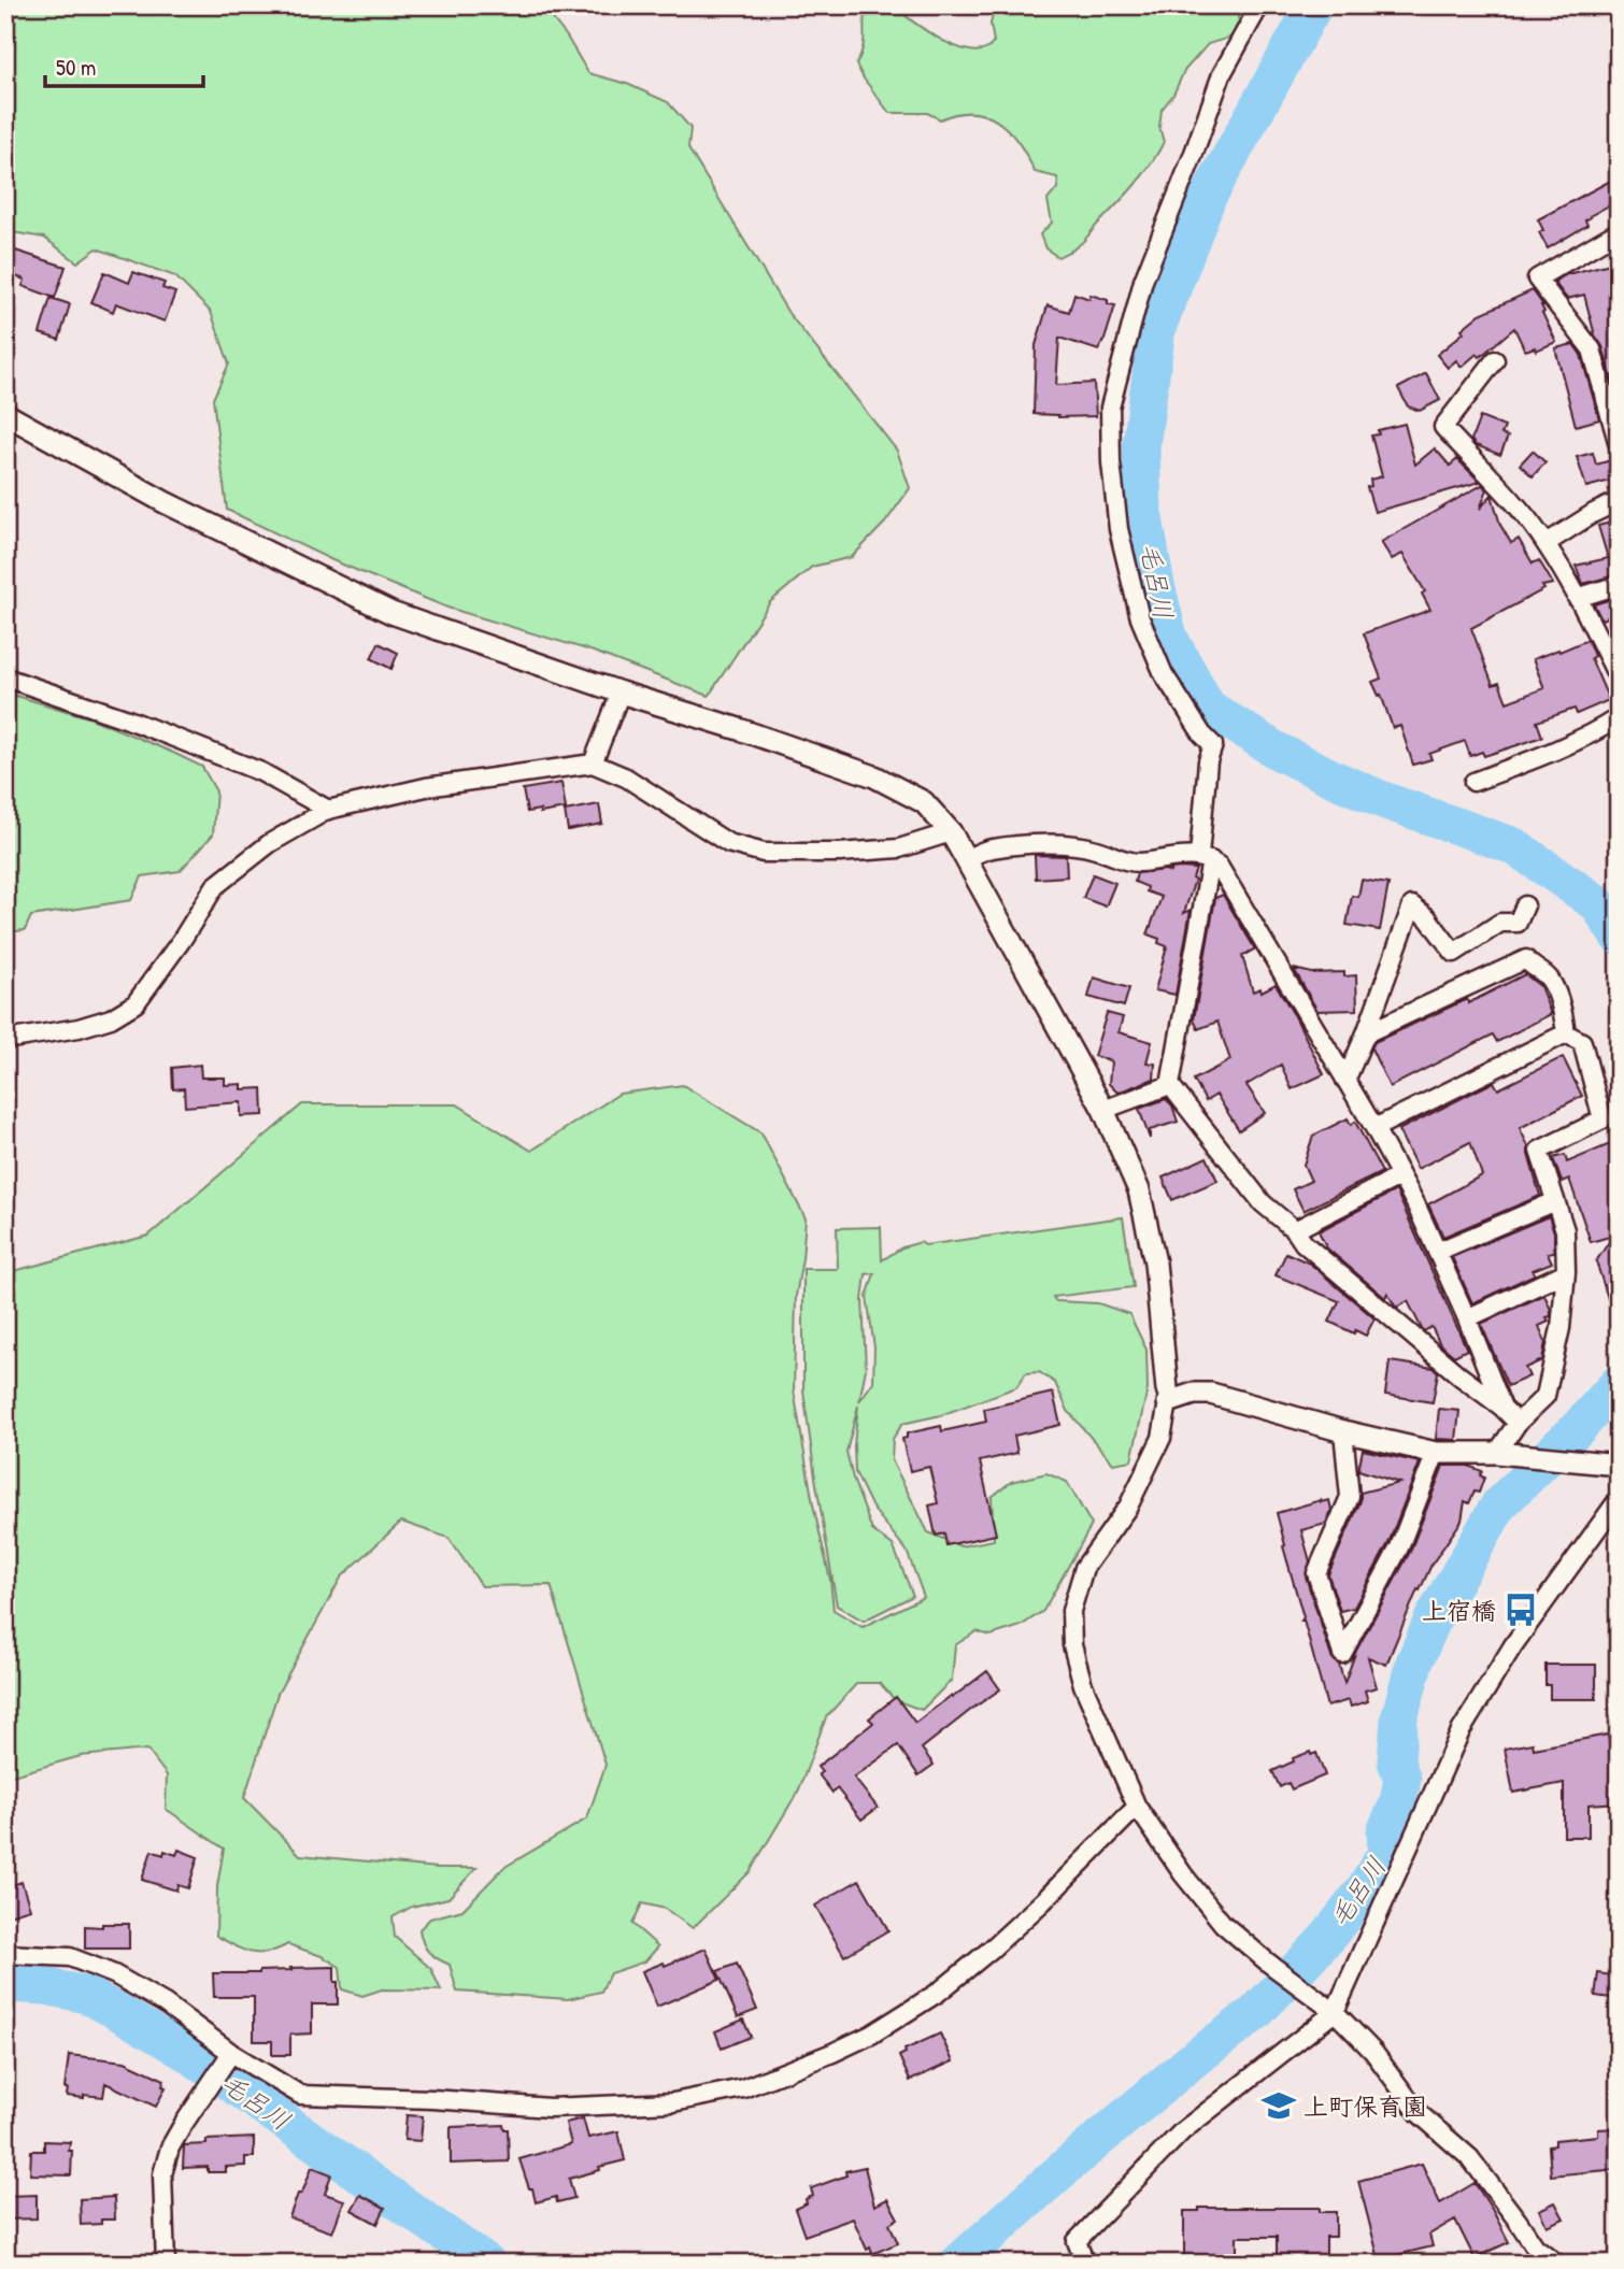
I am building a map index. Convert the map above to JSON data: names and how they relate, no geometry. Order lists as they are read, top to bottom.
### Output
{
  "water": ["毛呂川"],
  "places": {
    "bus stop": ["上宿橋"],
    "school or university": ["上町保育園"]
  },
  "scale_bar": "50 m"
}
